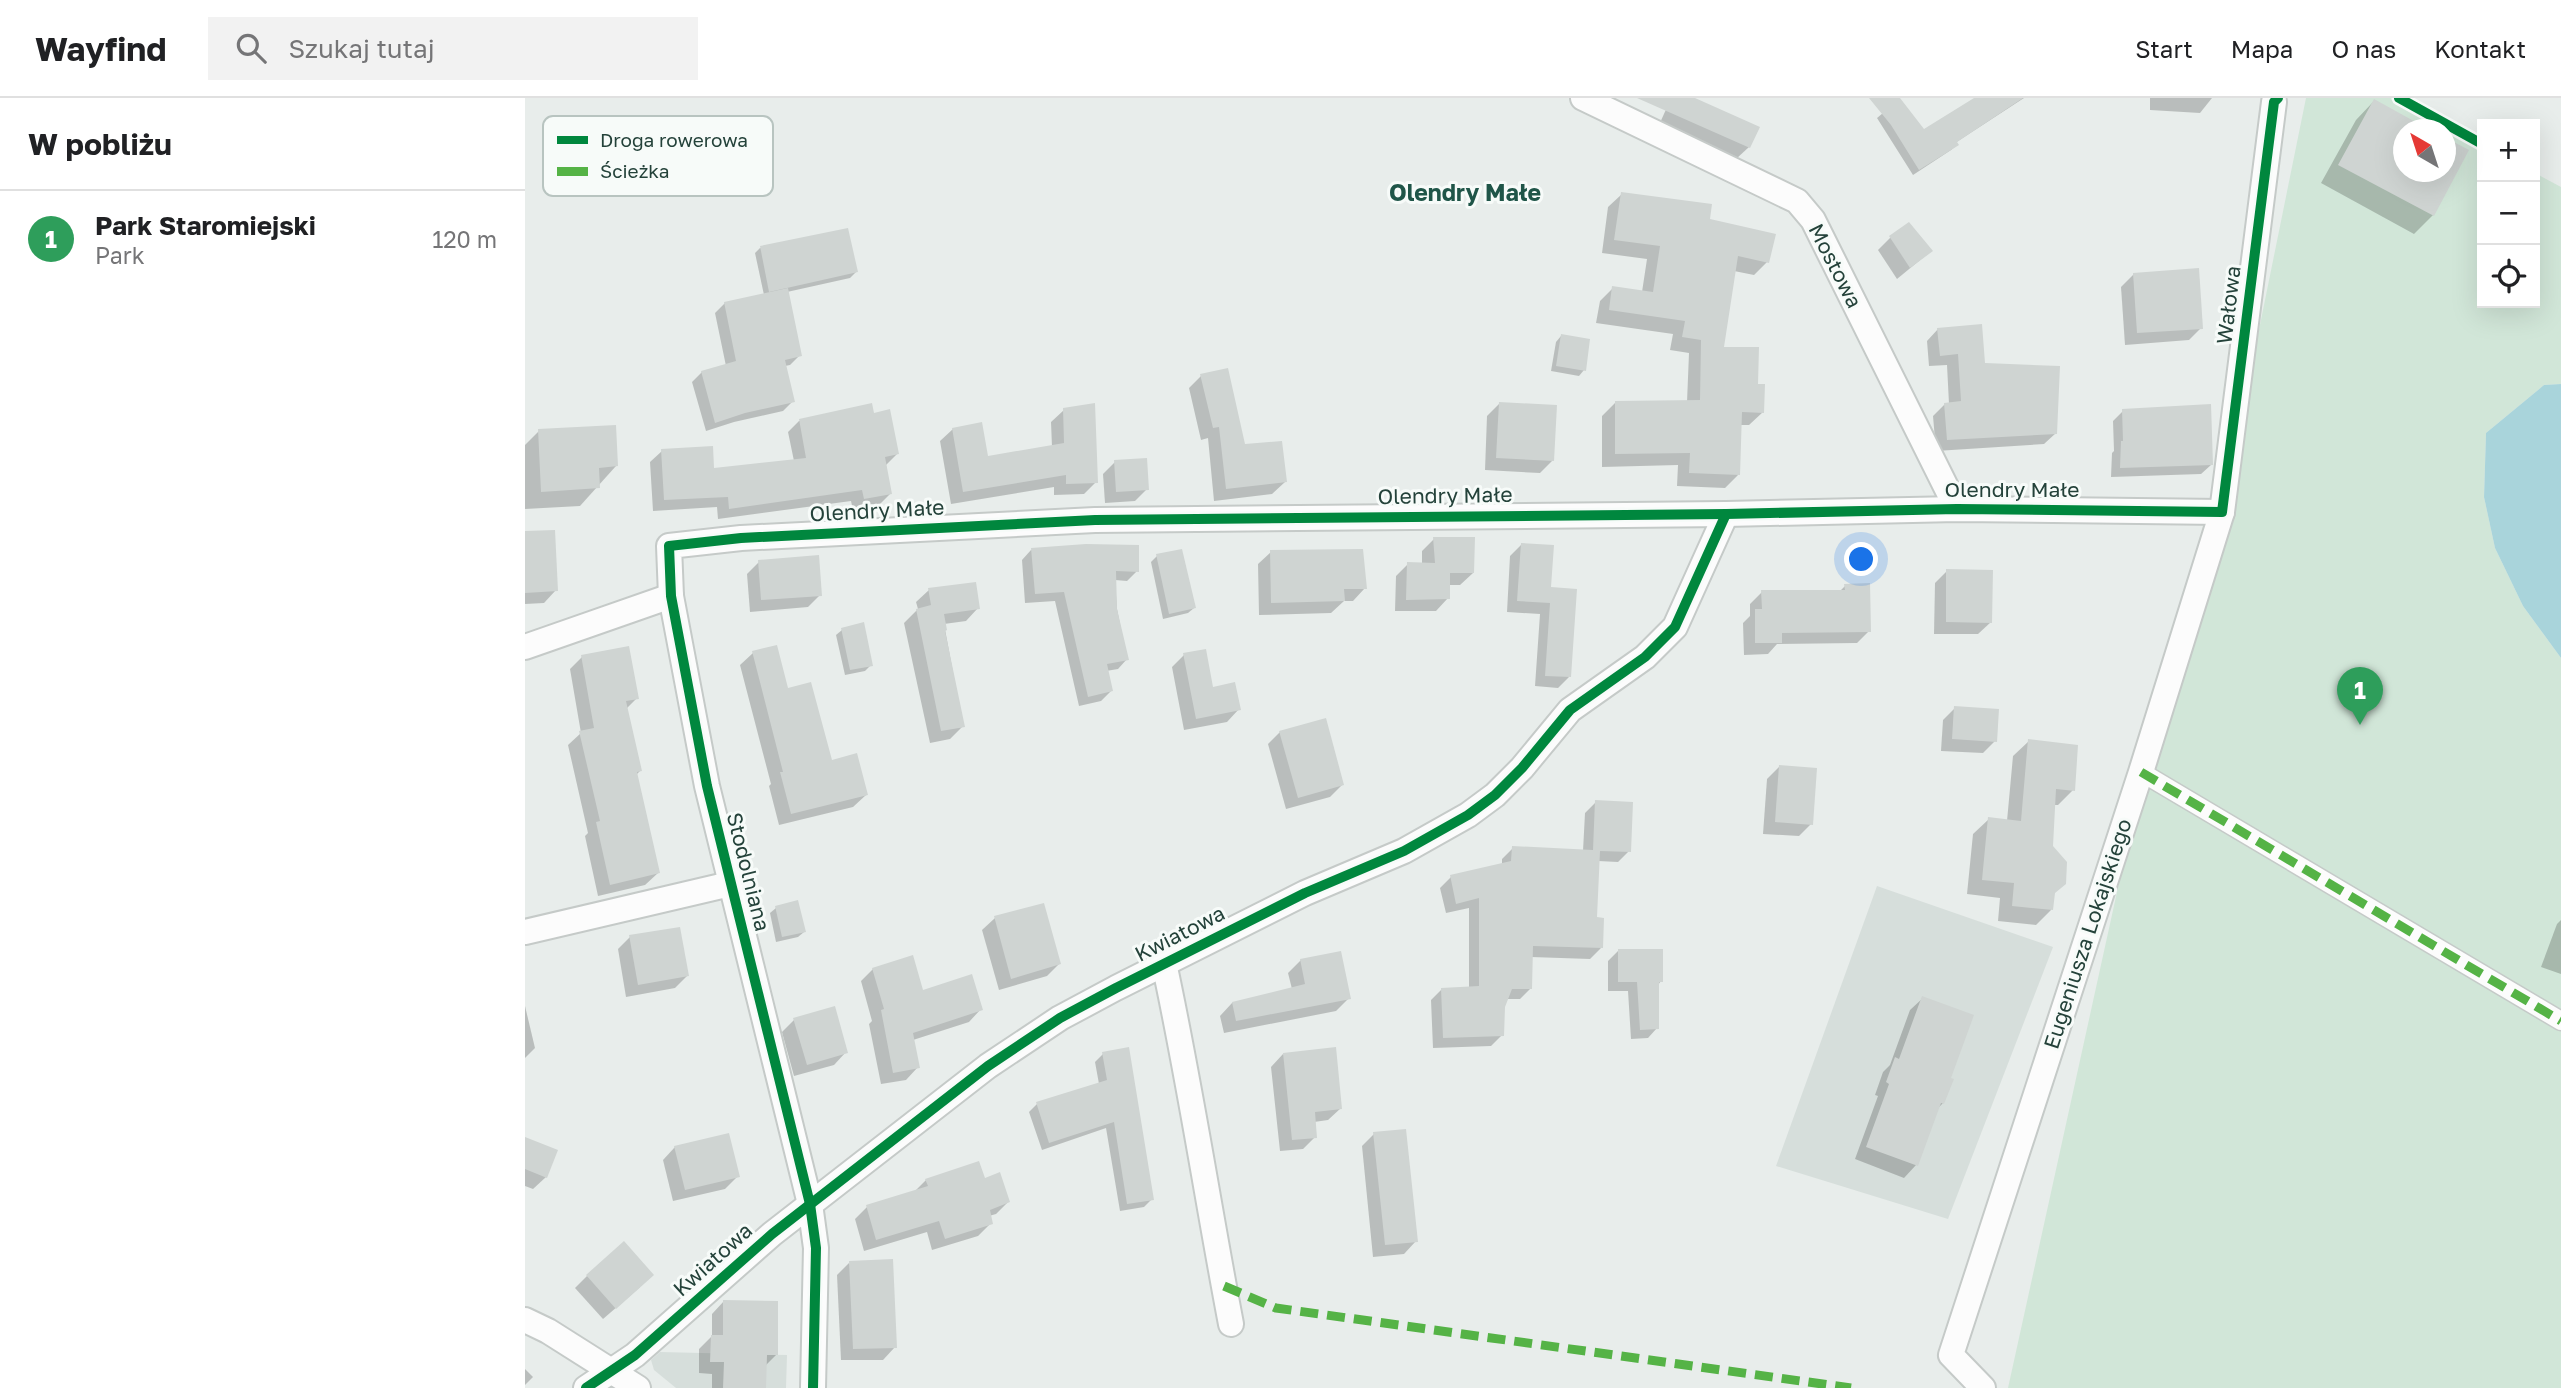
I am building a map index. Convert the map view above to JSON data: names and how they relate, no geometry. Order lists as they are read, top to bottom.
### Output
{
  "streets": {
    "street": [
      "Mostowa",
      "Wałowa",
      "Olendry Małe",
      "Stodolniana",
      "Kwiatowa",
      "Eugeniusza Lokajskiego"
    ]
  },
  "crossings": [
    ["Mostowa", "Olendry Małe"],
    ["Wałowa", "Olendry Małe"],
    ["Wałowa", "Eugeniusza Lokajskiego"],
    ["Olendry Małe", "Stodolniana"],
    ["Olendry Małe", "Kwiatowa"],
    ["Olendry Małe", "Eugeniusza Lokajskiego"],
    ["Stodolniana", "Kwiatowa"]
  ],
  "districts": ["Olendry Małe"],
  "legend": ["Droga rowerowa", "Ścieżka"],
  "north": "top left",
  "page": {
    "header": "Wayfind",
    "search": "Szukaj tutaj",
    "nav": [
      "Start",
      "Mapa",
      "O nas",
      "Kontakt"
    ],
    "heading": "W pobliżu",
    "map_buttons": ["+", "−"],
    "list": [
      {
        "mark": "1",
        "name": "Park Staromiejski",
        "note": "Park",
        "value": "120 m"
      }
    ],
    "pins": "1"
  }
}
